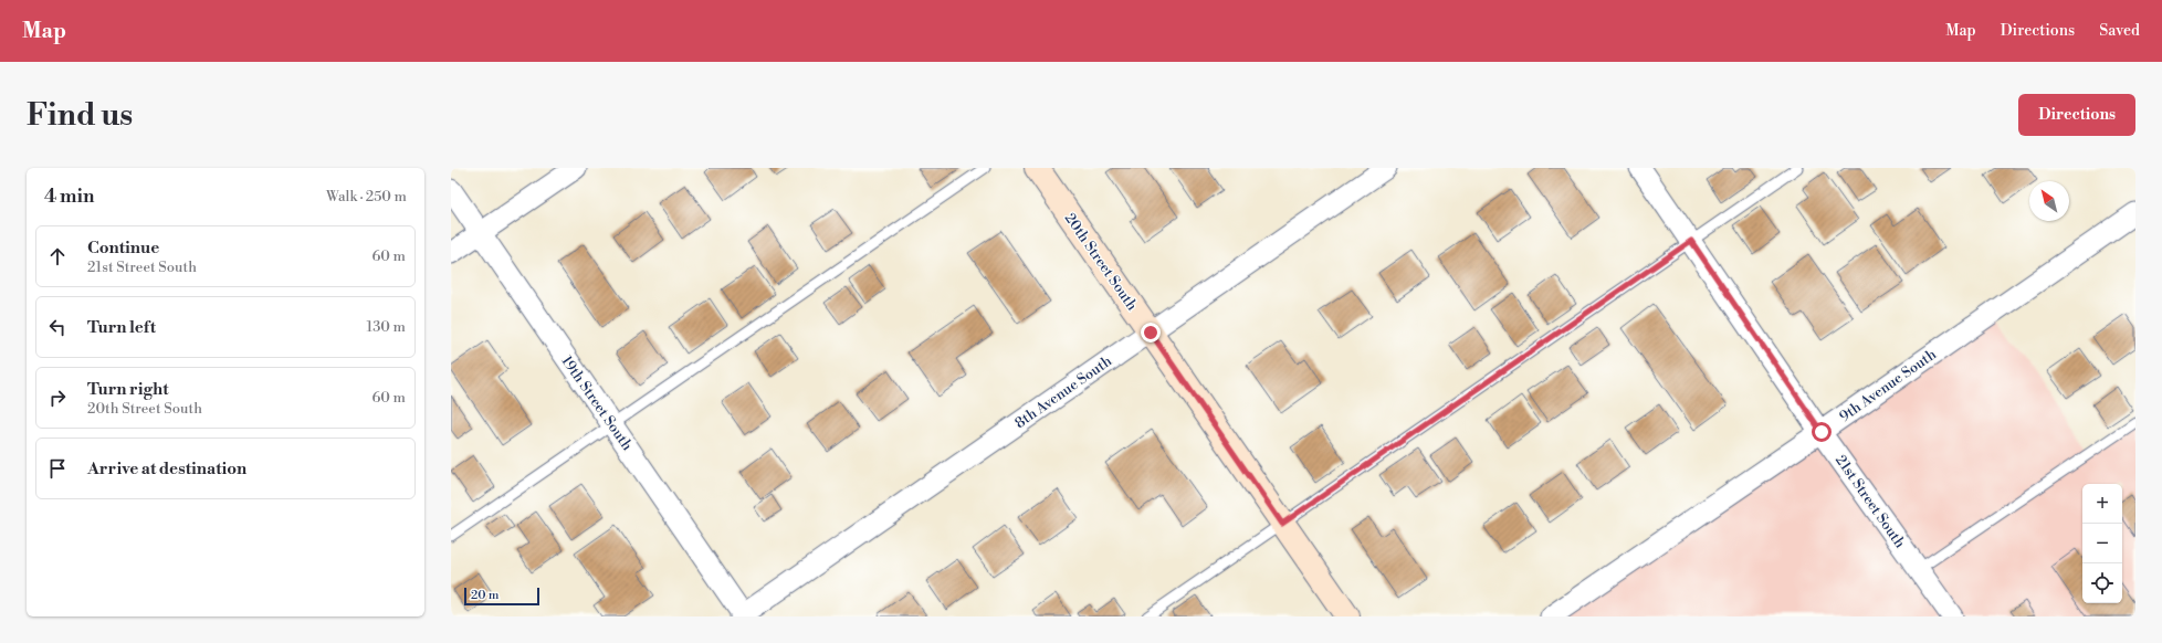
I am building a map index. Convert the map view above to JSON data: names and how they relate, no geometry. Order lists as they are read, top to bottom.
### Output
{
  "streets": {
    "street": [
      "20th Street South",
      "9th Avenue South",
      "8th Avenue South",
      "19th Street South",
      "21st Street South"
    ]
  },
  "crossings": [
    ["20th Street South", "8th Avenue South"],
    ["9th Avenue South", "21st Street South"],
    ["8th Avenue South", "19th Street South"]
  ],
  "scale_bar": "20 m",
  "north": "top left",
  "page": {
    "header": "Map",
    "nav": ["Map", "Directions", "Saved"],
    "buttons": "Directions",
    "title": "Find us",
    "heading": ["4 min", "Walk · 250 m"],
    "list": [
      ["Continue", "21st Street South", "60 m"],
      ["Turn left", "130 m"],
      ["Turn right", "20th Street South", "60 m"],
      "Arrive at destination"
    ],
    "map_buttons": ["+", "−"],
    "scale": "20 m"
  }
}
